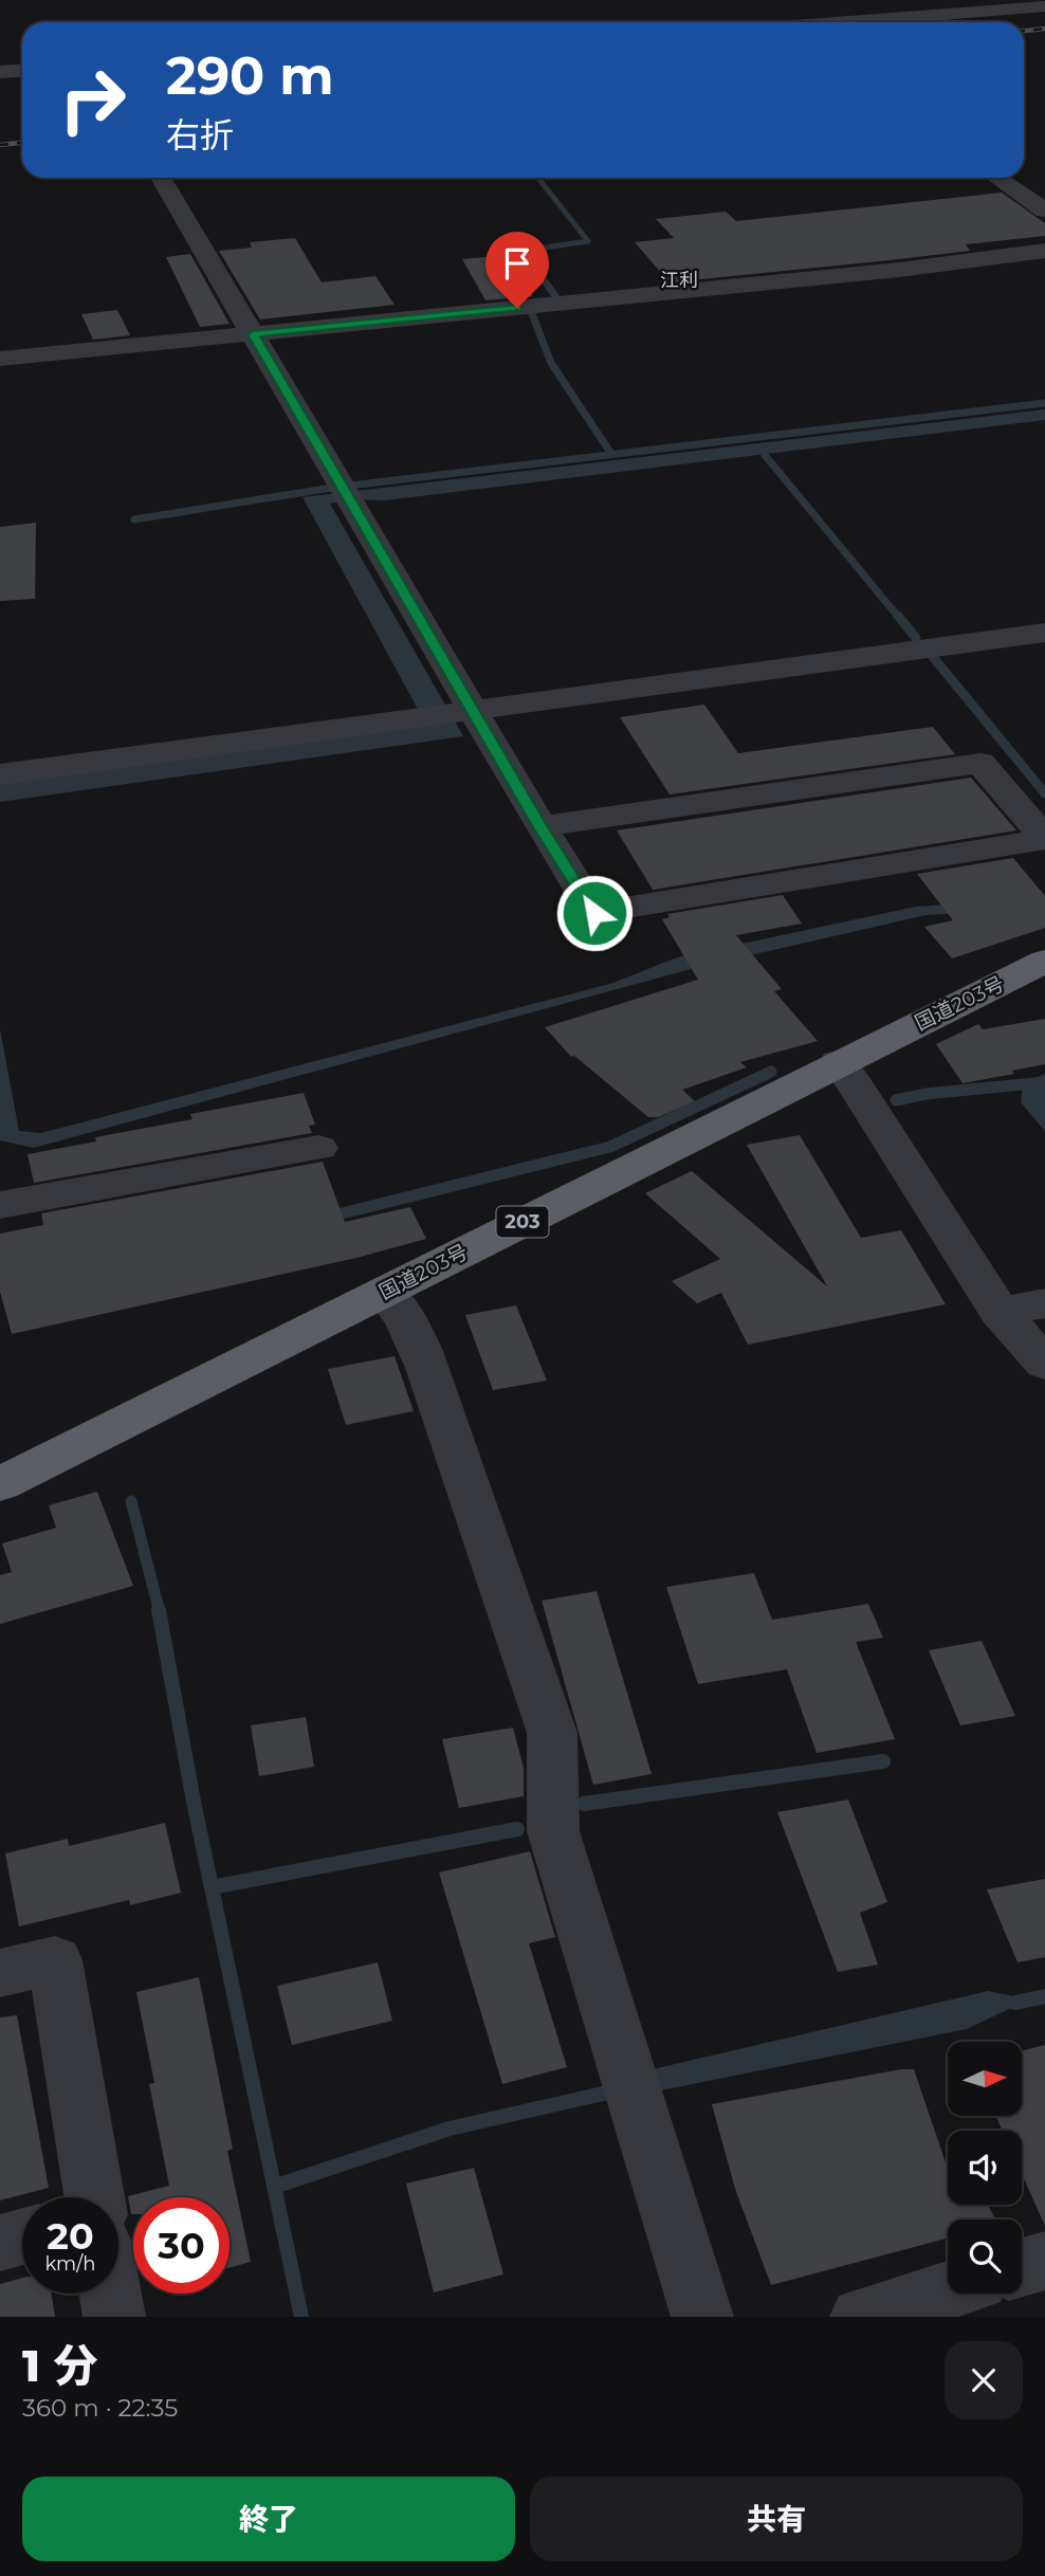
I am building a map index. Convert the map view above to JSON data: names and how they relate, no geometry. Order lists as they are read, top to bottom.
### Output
{
  "streets": {
    "highway": ["国道203号", "203"]
  },
  "districts": ["江利"],
  "north": "right",
  "page": {
    "turn": ["290 m", "右折"],
    "speed": "20 km/h",
    "limit": "30",
    "heading": ["1 分", "360 m · 22:35"],
    "buttons": ["終了", "共有"]
  }
}
